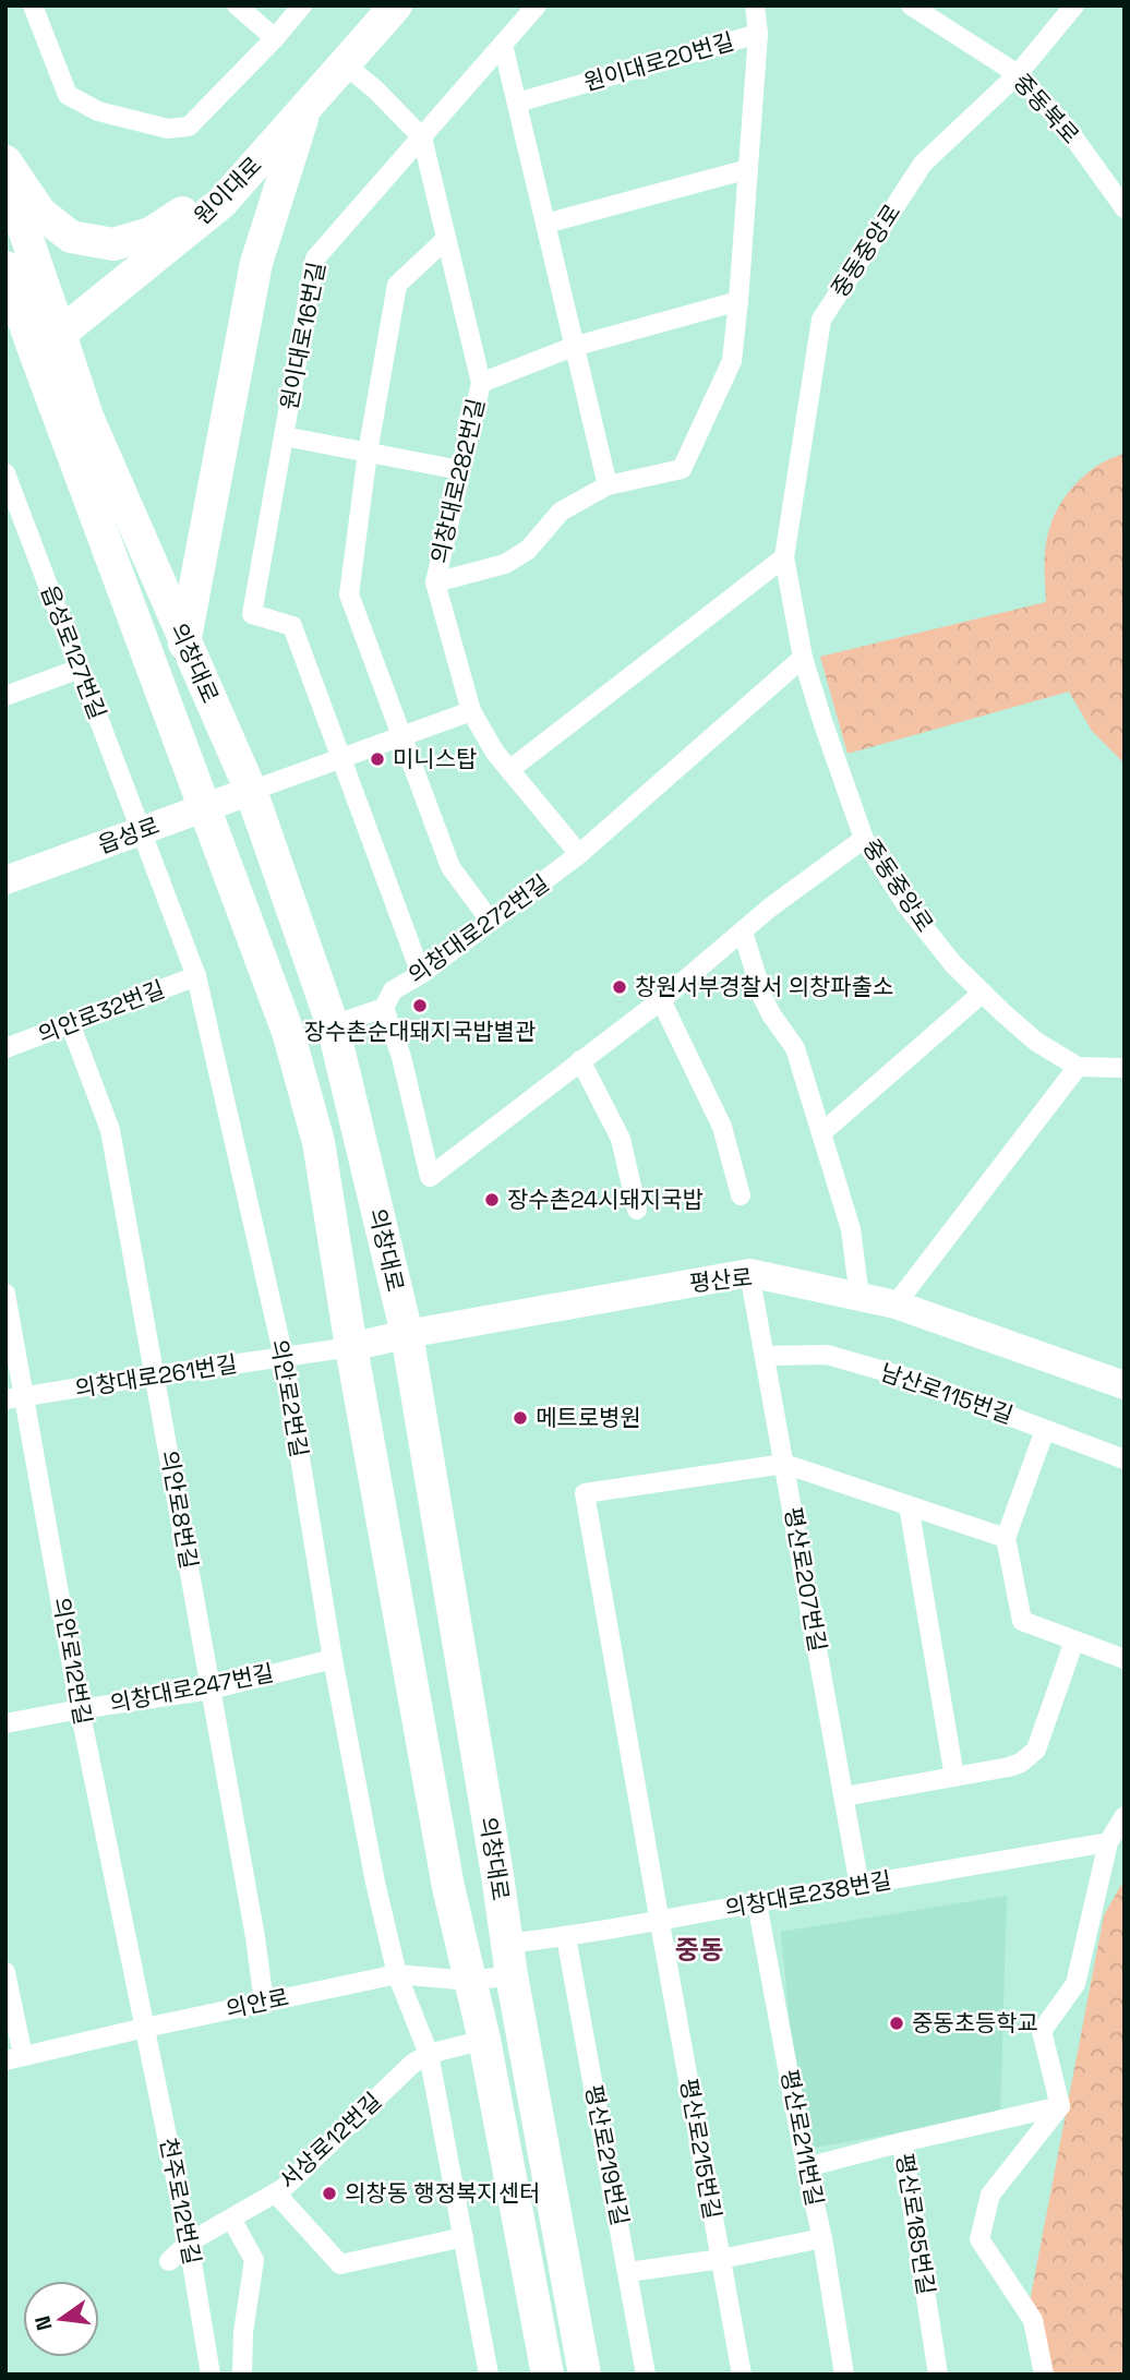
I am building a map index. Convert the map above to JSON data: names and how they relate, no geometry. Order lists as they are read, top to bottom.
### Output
{
  "streets": {
    "main road": [
      "원이대로",
      "의창대로",
      "읍성로",
      "평산로"
    ],
    "street": [
      "원이대로20번길",
      "중동북로",
      "중동중앙로",
      "원이대로16번길",
      "의창대로282번길",
      "읍성로127번길",
      "의창대로272번길",
      "의안로32번길",
      "의창대로261번길",
      "남산로115번길",
      "의안로2번길",
      "의안로8번길",
      "평산로207번길",
      "의안로12번길",
      "의창대로247번길",
      "의창대로238번길",
      "의안로",
      "평산로211번길",
      "서상로12번길",
      "평산로215번길",
      "평산로219번길",
      "천주로12번길",
      "평산로185번길"
    ]
  },
  "crossings": [
    ["원이대로20번길", "의창대로282번길"],
    ["중동북로", "중동중앙로"],
    ["원이대로", "의창대로"],
    ["중동중앙로", "의창대로272번길"],
    ["의창대로282번길", "의창대로272번길"],
    ["읍성로127번길", "읍성로"],
    ["읍성로127번길", "의안로2번길"],
    ["의창대로", "읍성로"],
    ["의창대로", "평산로"],
    ["의창대로", "의창대로261번길"],
    ["의창대로", "의창대로238번길"],
    ["의창대로", "의안로"],
    ["의창대로", "서상로12번길"],
    ["읍성로", "의안로2번길"],
    ["의안로32번길", "의안로2번길"],
    ["의안로32번길", "의안로8번길"],
    ["평산로", "의창대로261번길"],
    ["평산로", "평산로207번길"],
    ["의창대로261번길", "의안로2번길"],
    ["의창대로261번길", "의안로8번길"],
    ["의창대로261번길", "의안로12번길"],
    ["남산로115번길", "평산로207번길"],
    ["의안로2번길", "의창대로247번길"],
    ["의안로2번길", "의안로"],
    ["의안로8번길", "의창대로247번길"],
    ["의안로8번길", "의안로"],
    ["평산로207번길", "의창대로238번길"],
    ["평산로207번길", "평산로215번길"],
    ["의안로12번길", "의창대로247번길"],
    ["의안로12번길", "의안로"],
    ["의안로12번길", "천주로12번길"],
    ["의창대로238번길", "평산로211번길"],
    ["의창대로238번길", "평산로215번길"],
    ["의창대로238번길", "평산로219번길"],
    ["의안로", "천주로12번길"],
    ["서상로12번길", "천주로12번길"]
  ],
  "districts": ["중동"],
  "places": [
    "미니스탑",
    "창원서부경찰서 의창파출소",
    "장수촌순대돼지국밥별관",
    "장수촌24시돼지국밥",
    "메트로병원",
    "중동초등학교",
    "의창동 행정복지센터"
  ],
  "north": "left"
}
